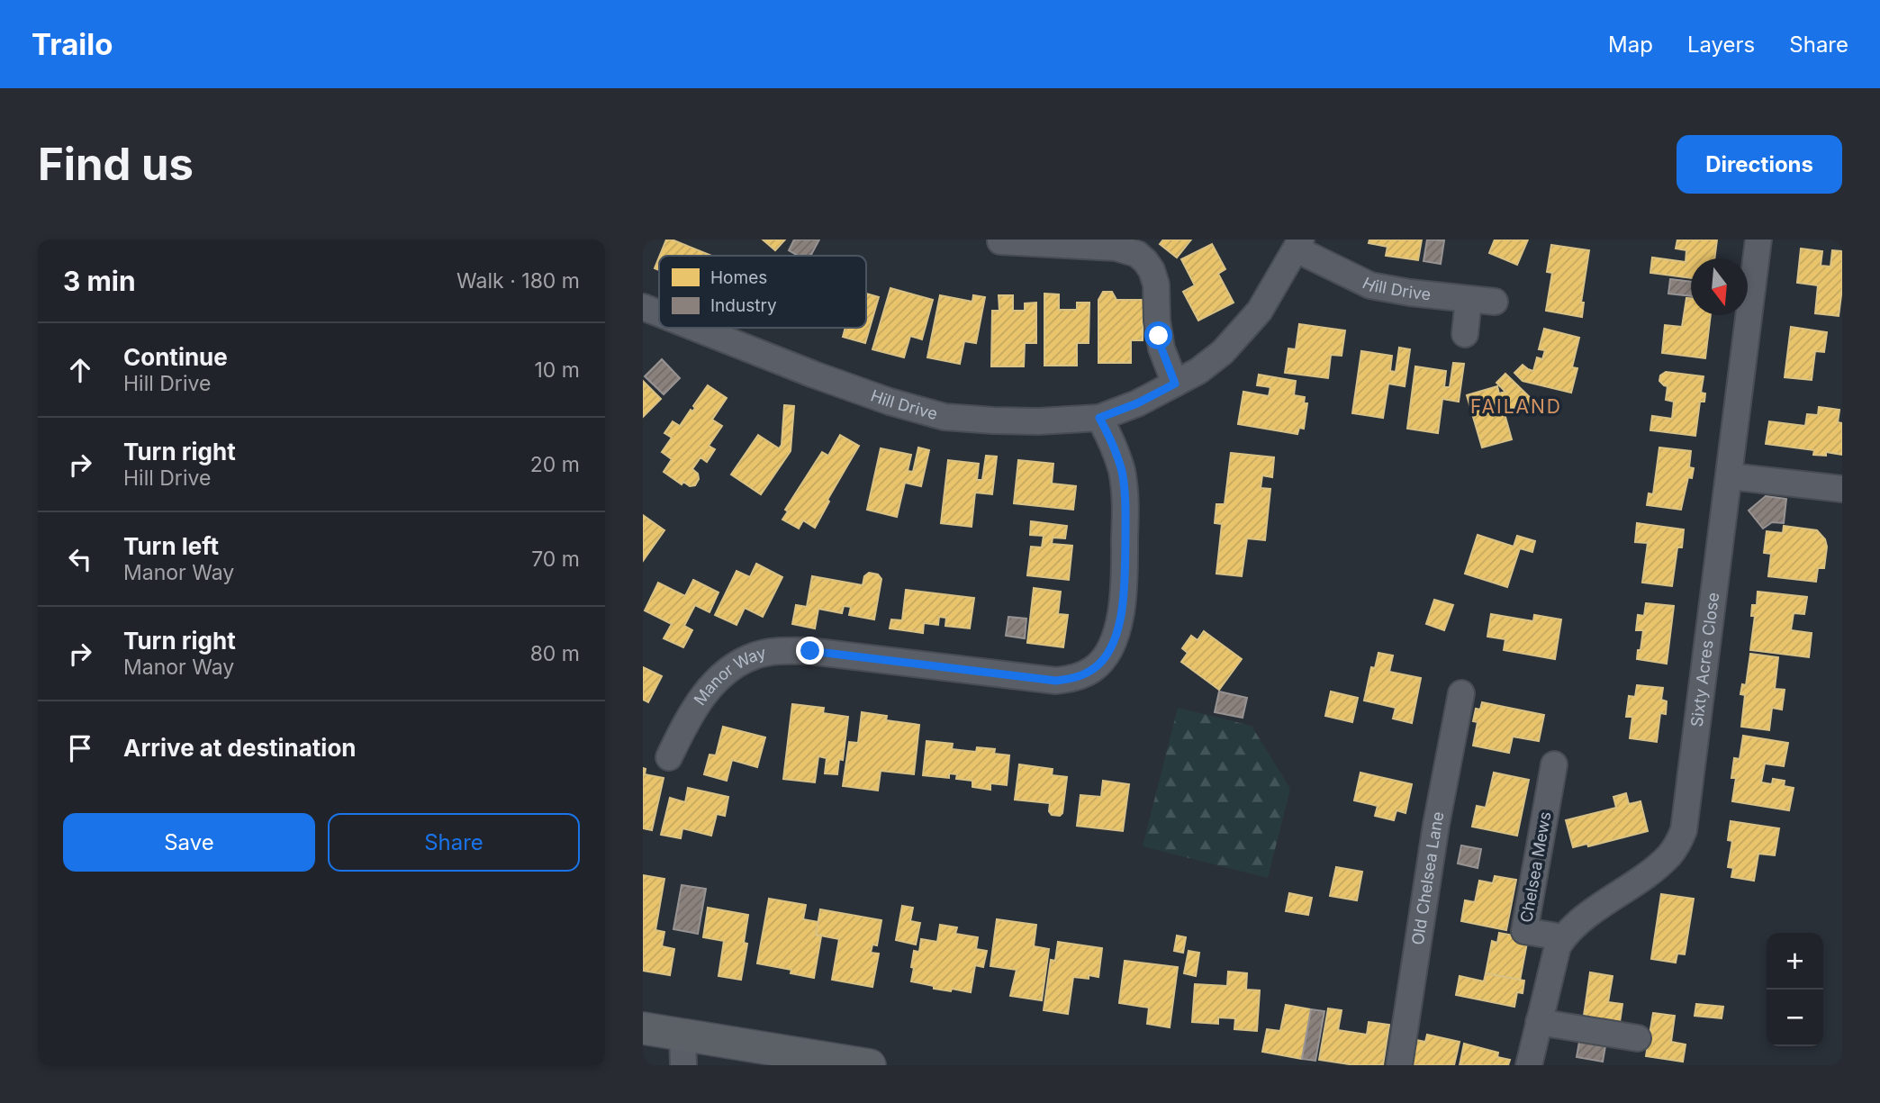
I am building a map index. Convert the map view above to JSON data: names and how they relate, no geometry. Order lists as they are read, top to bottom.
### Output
{
  "streets": {
    "street": [
      "Hill Drive",
      "Sixty Acres Close",
      "Manor Way",
      "Chelsea Mews",
      "Old Chelsea Lane"
    ]
  },
  "crossings": [
    ["Hill Drive", "Manor Way"],
    ["Sixty Acres Close", "Chelsea Mews"]
  ],
  "districts": ["FAILAND"],
  "legend": ["Homes", "Industry"],
  "north": "bottom",
  "page": {
    "header": "Trailo",
    "nav": ["Map", "Layers", "Share"],
    "buttons": [
      "Directions",
      ["Save", "Share"]
    ],
    "title": "Find us",
    "heading": ["3 min", "Walk · 180 m"],
    "list": [
      ["Continue", "Hill Drive", "10 m"],
      ["Turn right", "Hill Drive", "20 m"],
      ["Turn left", "Manor Way", "70 m"],
      ["Turn right", "Manor Way", "80 m"],
      "Arrive at destination"
    ],
    "map_buttons": ["+", "−"]
  }
}
